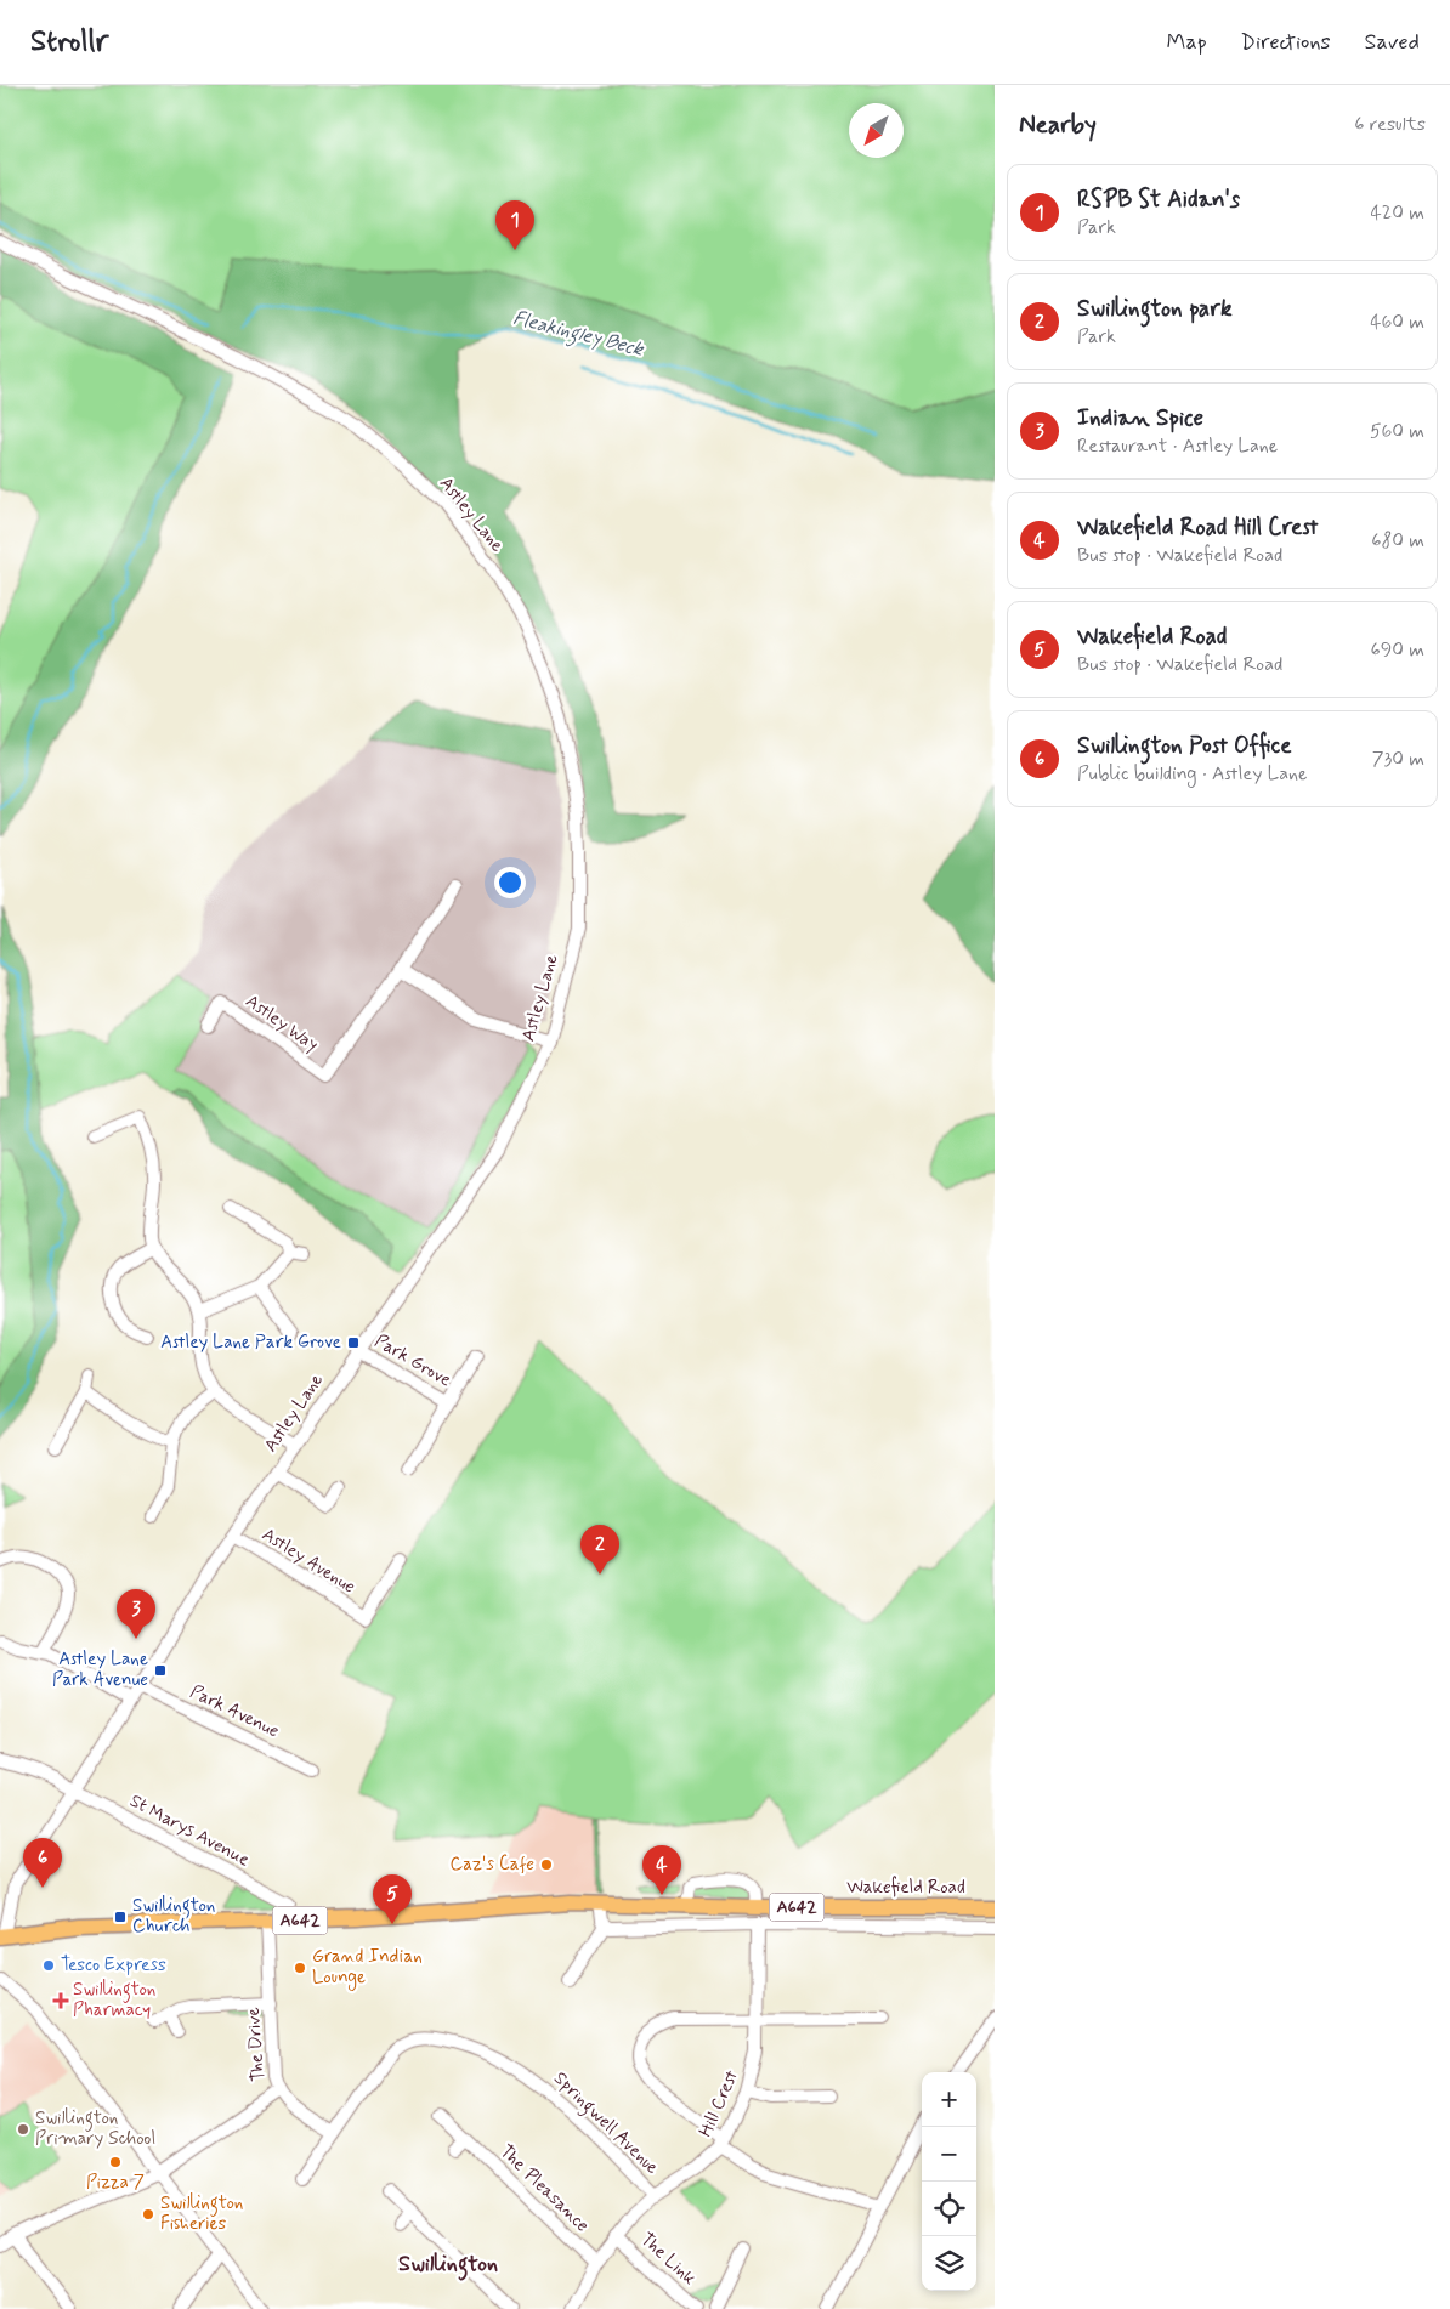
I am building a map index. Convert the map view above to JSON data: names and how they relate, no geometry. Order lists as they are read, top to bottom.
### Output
{
  "streets": {
    "main road": ["Wakefield Road", "A642"],
    "street": [
      "Astley Lane",
      "Astley Way",
      "Park Grove",
      "Astley Avenue",
      "Park Avenue",
      "St Marys Avenue",
      "The Drive",
      "Hill Crest",
      "Springwell Avenue",
      "The Pleasance",
      "The Link"
    ]
  },
  "crossings": [
    ["Astley Lane", "Park Grove"],
    ["Astley Lane", "Astley Avenue"],
    ["Astley Lane", "Park Avenue"],
    ["Astley Lane", "St Marys Avenue"],
    ["Astley Lane", "Wakefield Road"],
    ["St Marys Avenue", "Wakefield Road"],
    ["Wakefield Road", "The Drive"],
    ["Wakefield Road", "Hill Crest"],
    ["Hill Crest", "Springwell Avenue"],
    ["Hill Crest", "The Pleasance"],
    ["Hill Crest", "The Link"]
  ],
  "districts": ["Swillington"],
  "water": ["Fleakingley Beck"],
  "places": {
    "transit": ["Astley Lane Park Grove", "Astley Lane Park Avenue", "Swillington Church"],
    "other": [
      "Caz's Cafe",
      "Tesco Express",
      "Grand Indian Lounge",
      "Swillington Primary School",
      "Pizza 7",
      "Swillington Fisheries"
    ],
    "health": ["Swillington Pharmacy"]
  },
  "north": "bottom left",
  "page": {
    "header": "Strollr",
    "nav": ["Map", "Directions", "Saved"],
    "heading": ["Nearby", "6 results"],
    "list": [
      {
        "mark": "1",
        "name": "RSPB St Aidan's",
        "note": "Park",
        "value": "420 m"
      },
      {
        "mark": "2",
        "name": "Swillington park",
        "note": "Park",
        "value": "460 m"
      },
      {
        "mark": "3",
        "name": "Indian Spice",
        "note": "Restaurant · Astley Lane",
        "value": "560 m"
      },
      {
        "mark": "4",
        "name": "Wakefield Road Hill Crest",
        "note": "Bus stop · Wakefield Road",
        "value": "680 m"
      },
      {
        "mark": "5",
        "name": "Wakefield Road",
        "note": "Bus stop · Wakefield Road",
        "value": "690 m"
      },
      {
        "mark": "6",
        "name": "Swillington Post Office",
        "note": "Public building · Astley Lane",
        "value": "730 m"
      }
    ],
    "pins": [
      "1",
      "2",
      "3",
      "6",
      "4",
      "5"
    ],
    "map_buttons": ["+", "−"]
  }
}
